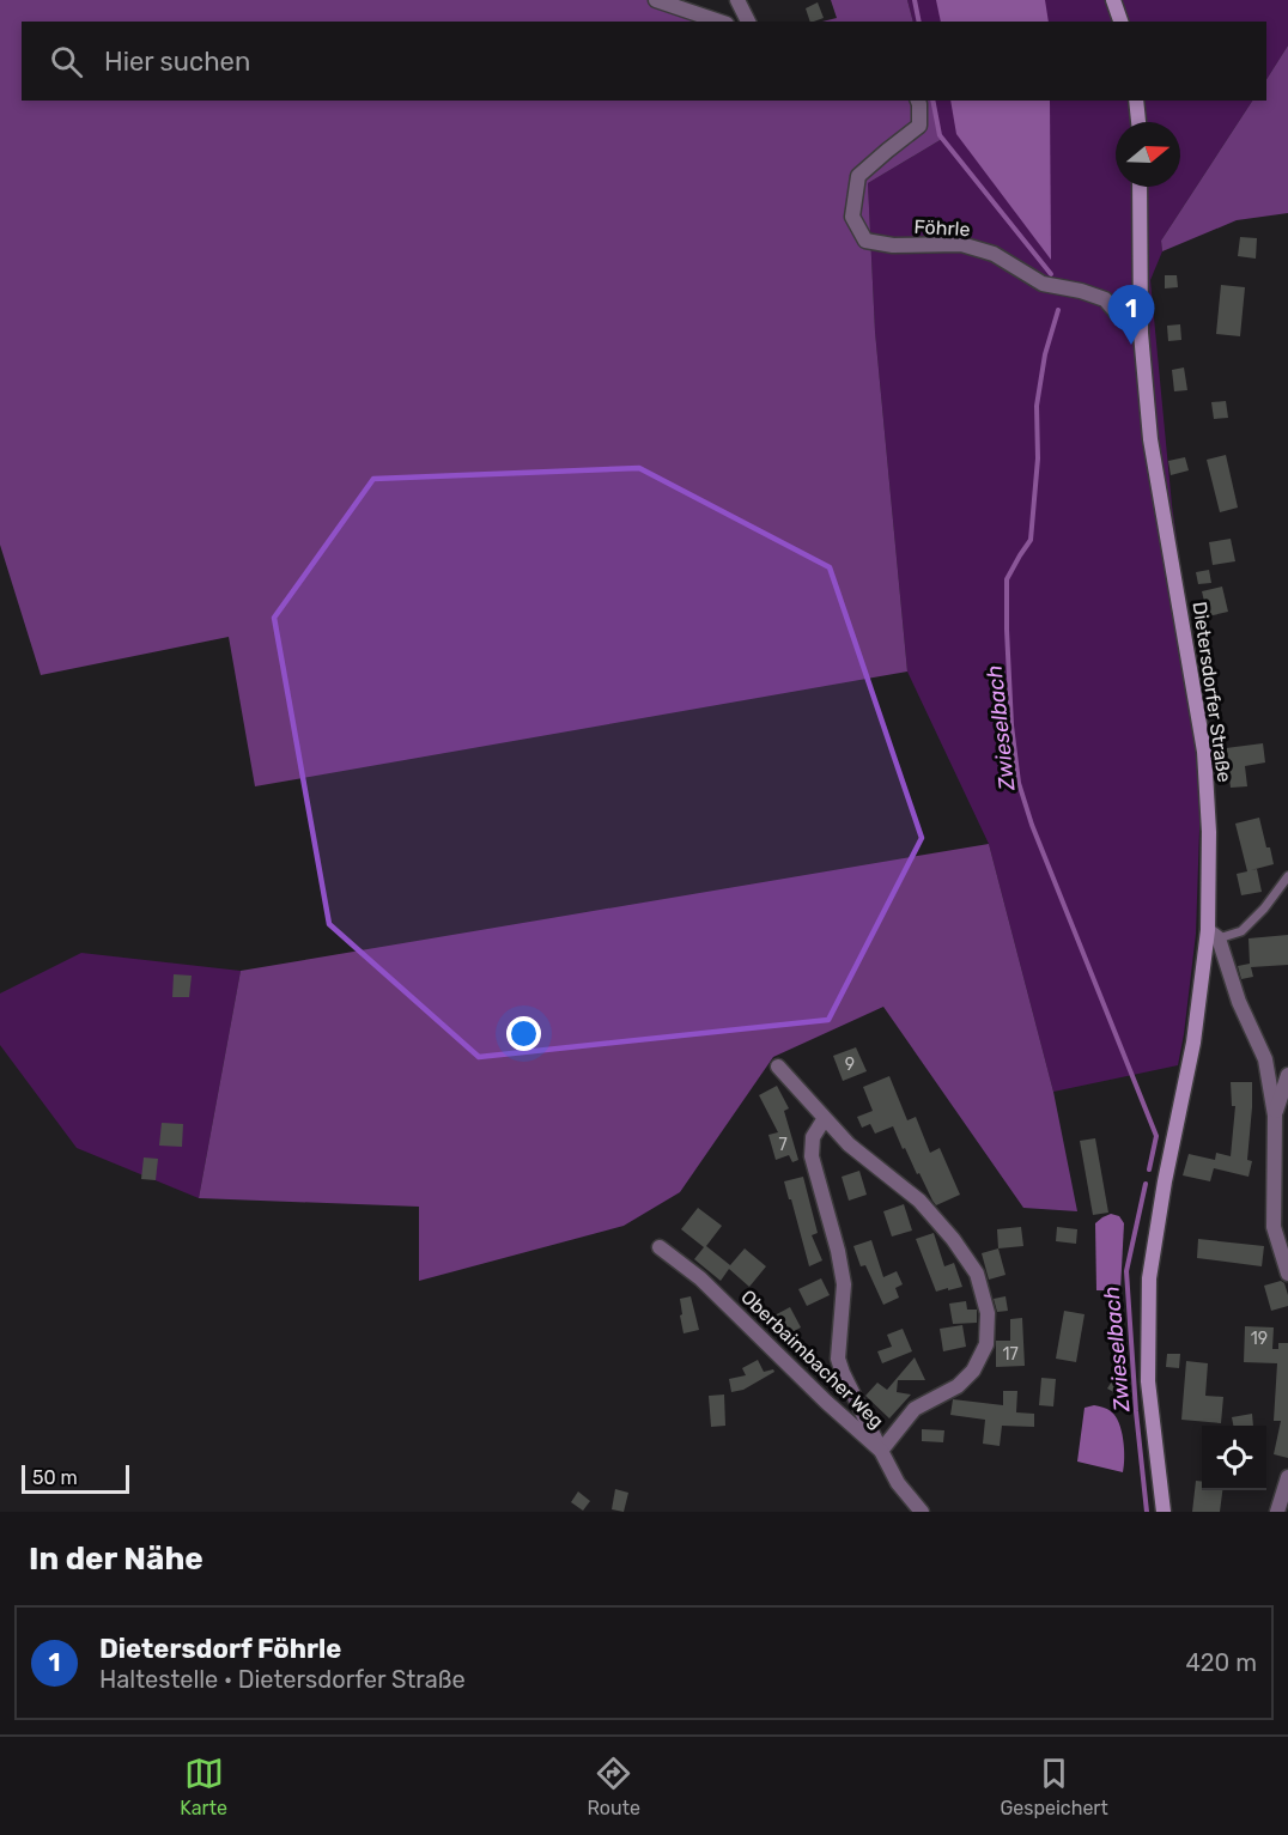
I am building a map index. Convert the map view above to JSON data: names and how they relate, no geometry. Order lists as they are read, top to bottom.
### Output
{
  "streets": {
    "street": ["Föhrle", "Dietersdorfer Straße", "Oberbaimbacher Weg"]
  },
  "crossings": [
    ["Föhrle", "Dietersdorfer Straße"]
  ],
  "water": ["Zwieselbach"],
  "house_numbers": [
    "9",
    "7",
    "19",
    "17"
  ],
  "scale_bar": "50 m",
  "north": "right",
  "page": {
    "search": "Hier suchen",
    "pins": "1",
    "scale": "50 m",
    "heading": "In der Nähe",
    "list": [
      {
        "mark": "1",
        "name": "Dietersdorf Föhrle",
        "note": "Haltestelle · Dietersdorfer Straße",
        "value": "420 m"
      }
    ],
    "nav": ["Karte", "Route", "Gespeichert"]
  }
}
